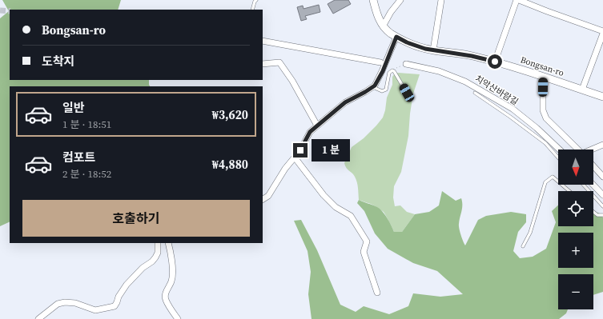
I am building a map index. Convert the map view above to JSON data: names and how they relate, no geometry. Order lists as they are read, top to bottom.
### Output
{
  "streets": {
    "street": ["Bongsan-ro", "치악산바람길"]
  },
  "north": "bottom",
  "page": {
    "banner": ["Bongsan-ro", "도착지"],
    "list": [
      {
        "name": "일반",
        "note": "1 분 · 18:51",
        "value": "₩3,620"
      },
      {
        "name": "컴포트",
        "note": "2 분 · 18:52",
        "value": "₩4,880"
      }
    ],
    "bubble": "1 분",
    "map_buttons": ["+", "−"],
    "buttons": "호출하기"
  }
}
